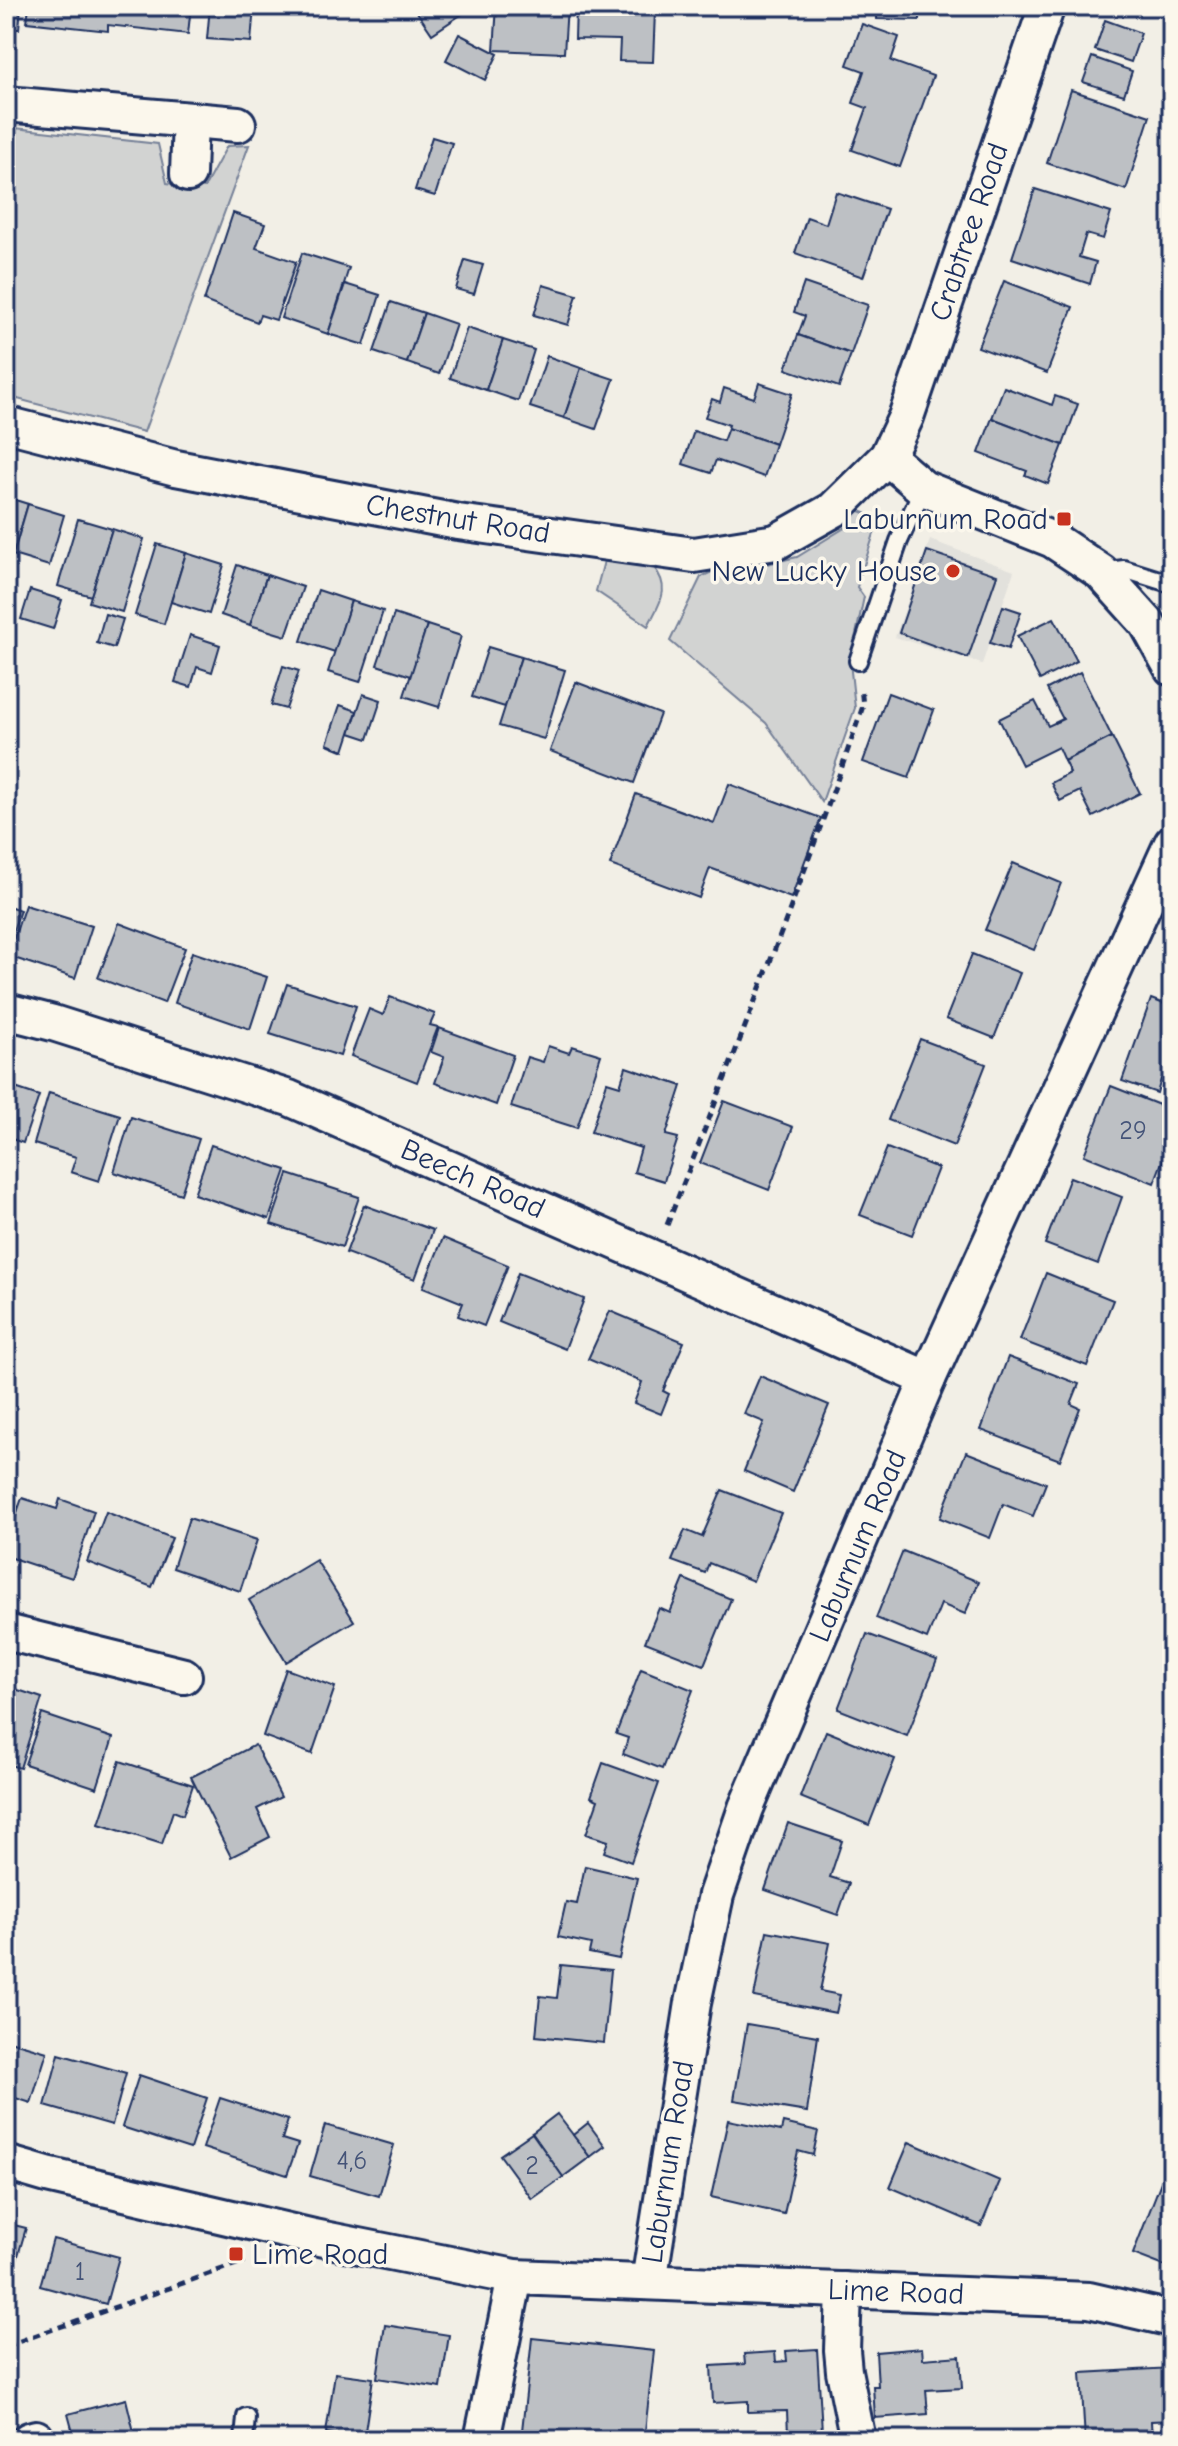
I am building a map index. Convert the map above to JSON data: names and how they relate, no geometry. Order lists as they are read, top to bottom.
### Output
{
  "streets": {
    "street": [
      "Crabtree Road",
      "Chestnut Road",
      "Beech Road",
      "Laburnum Road",
      "Lime Road"
    ]
  },
  "crossings": [
    ["Crabtree Road", "Chestnut Road"],
    ["Beech Road", "Laburnum Road"],
    ["Laburnum Road", "Lime Road"]
  ],
  "places": {
    "transit": ["Laburnum Road", "Lime Road"],
    "other": ["New Lucky House"]
  },
  "house_numbers": [
    "29",
    "4,6",
    "2",
    "1"
  ]
}
